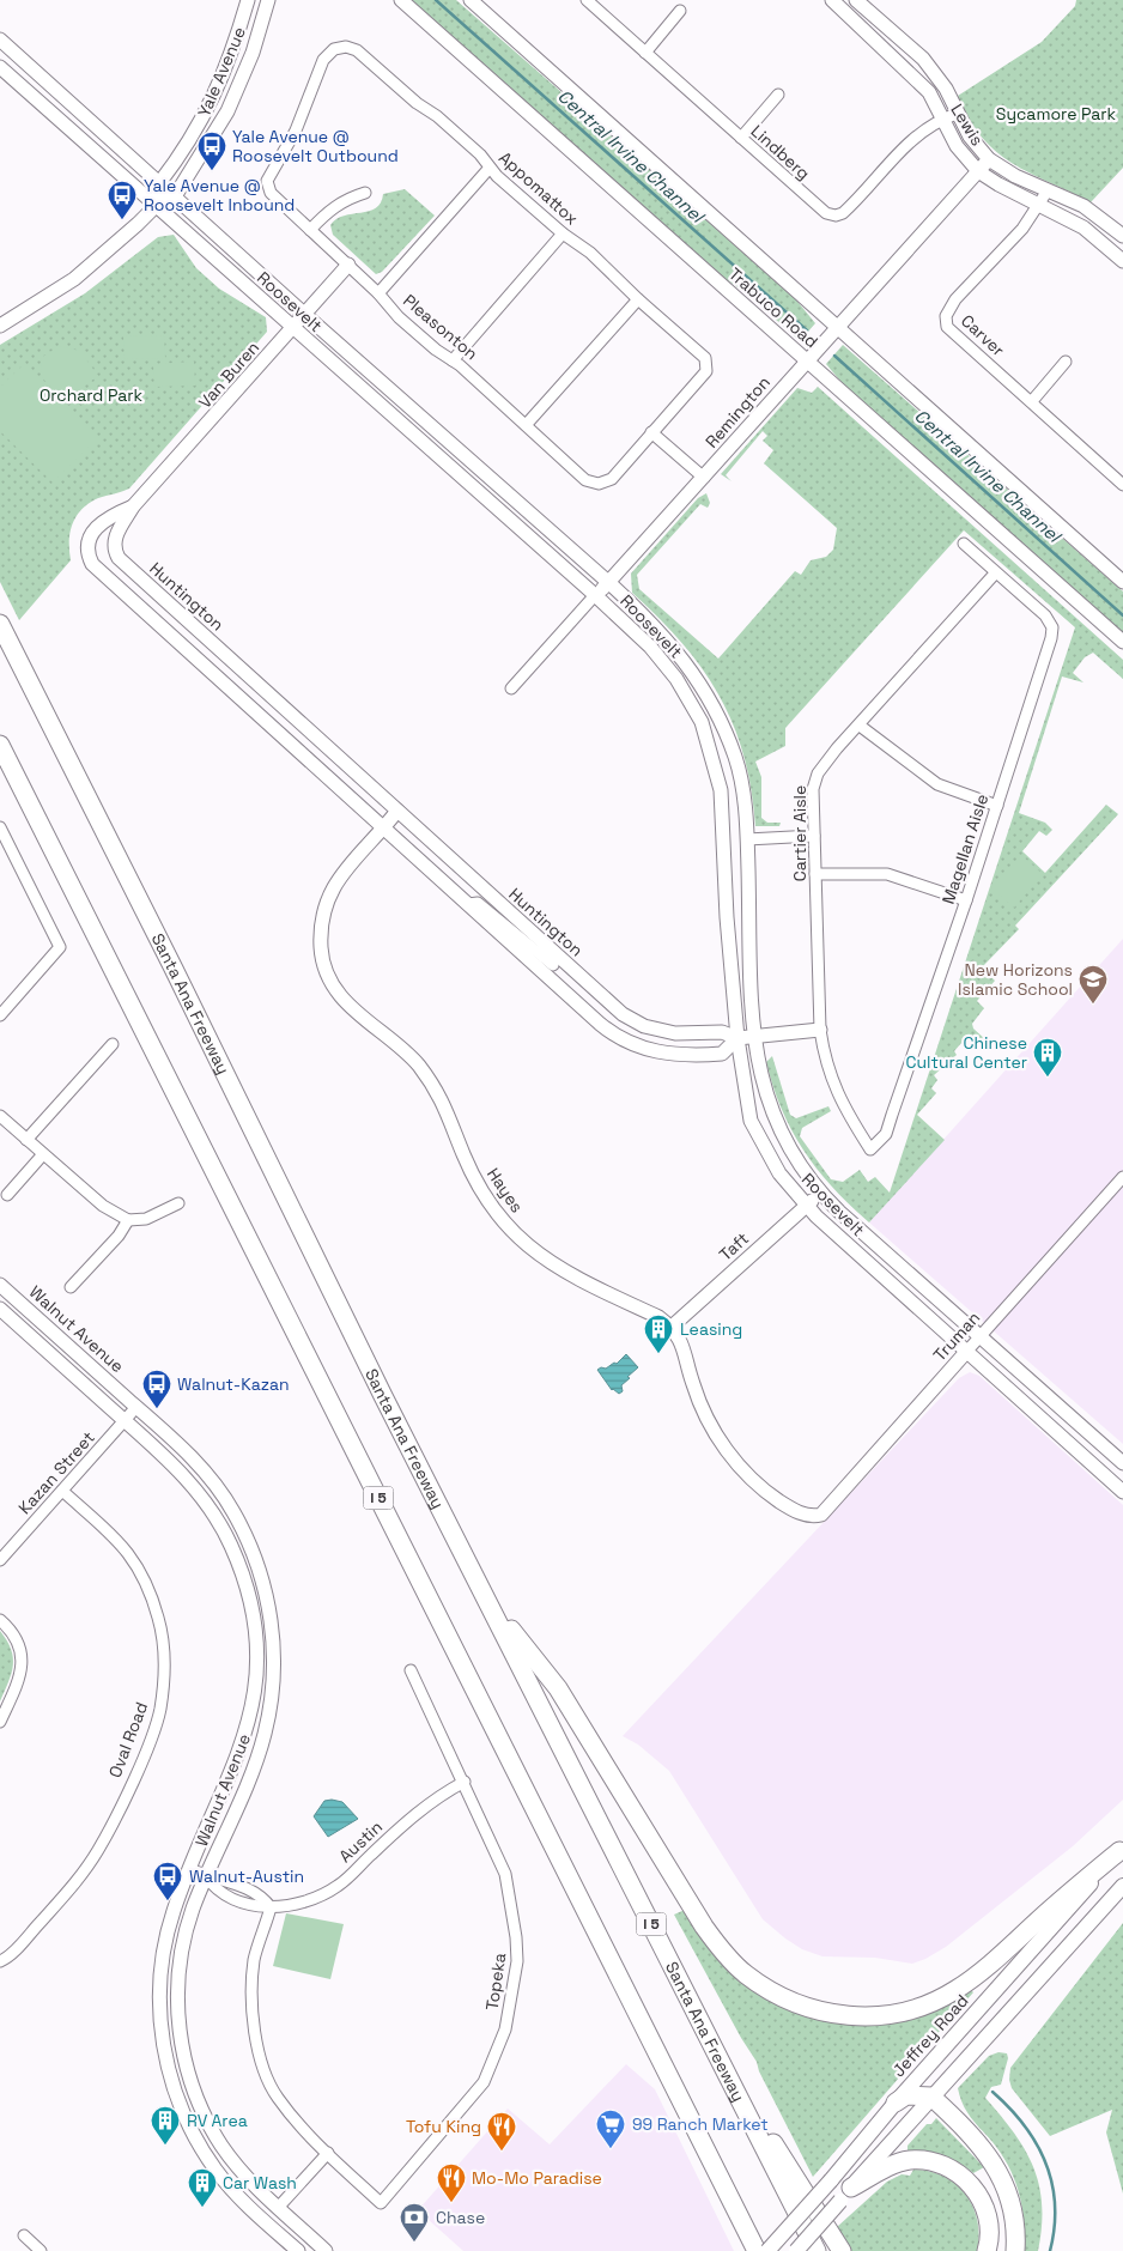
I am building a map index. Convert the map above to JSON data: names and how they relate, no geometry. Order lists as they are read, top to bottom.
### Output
{
  "streets": {
    "highway": ["Santa Ana Freeway", "I 5"],
    "main road": ["Jeffrey Road"],
    "street": [
      "Yale Avenue",
      "Lewis",
      "Lindberg",
      "Appomattox",
      "Roosevelt",
      "Trabuco Road",
      "Pleasonton",
      "Carver",
      "Van Buren",
      "Remington",
      "Huntington",
      "Cartier Aisle",
      "Magellan Aisle",
      "Hayes",
      "Taft",
      "Walnut Avenue",
      "Truman",
      "Kazan Street",
      "Oval Road",
      "Austin",
      "Topeka"
    ]
  },
  "crossings": [
    ["Yale Avenue", "Roosevelt"],
    ["Lewis", "Lindberg"],
    ["Lewis", "Carver"],
    ["Lewis", "Remington"],
    ["Appomattox", "Pleasonton"],
    ["Roosevelt", "Van Buren"],
    ["Roosevelt", "Remington"],
    ["Roosevelt", "Huntington"],
    ["Roosevelt", "Taft"],
    ["Roosevelt", "Truman"],
    ["Trabuco Road", "Remington"],
    ["Pleasonton", "Van Buren"],
    ["Van Buren", "Huntington"],
    ["Huntington", "Cartier Aisle"],
    ["Huntington", "Hayes"],
    ["Cartier Aisle", "Magellan Aisle"],
    ["Hayes", "Taft"],
    ["Hayes", "Truman"],
    ["Walnut Avenue", "Kazan Street"],
    ["Kazan Street", "Oval Road"],
    ["Austin", "Topeka"]
  ],
  "water": ["Central Irvine Channel"],
  "parks": ["Sycamore Park", "Orchard Park"],
  "places": {
    "bus stop": [
      "Yale Avenue @ Roosevelt Outbound",
      "Yale Avenue @ Roosevelt Inbound",
      "Walnut-Kazan",
      "Walnut-Austin"
    ],
    "school or university": ["New Horizons Islamic School"],
    "building": [
      "Chinese Cultural Center",
      "Leasing",
      "RV Area",
      "Car Wash"
    ],
    "supermarket": ["99 Ranch Market"],
    "restaurant": ["Tofu King", "Mo-Mo Paradise"],
    "bank": ["Chase"]
  }
}
